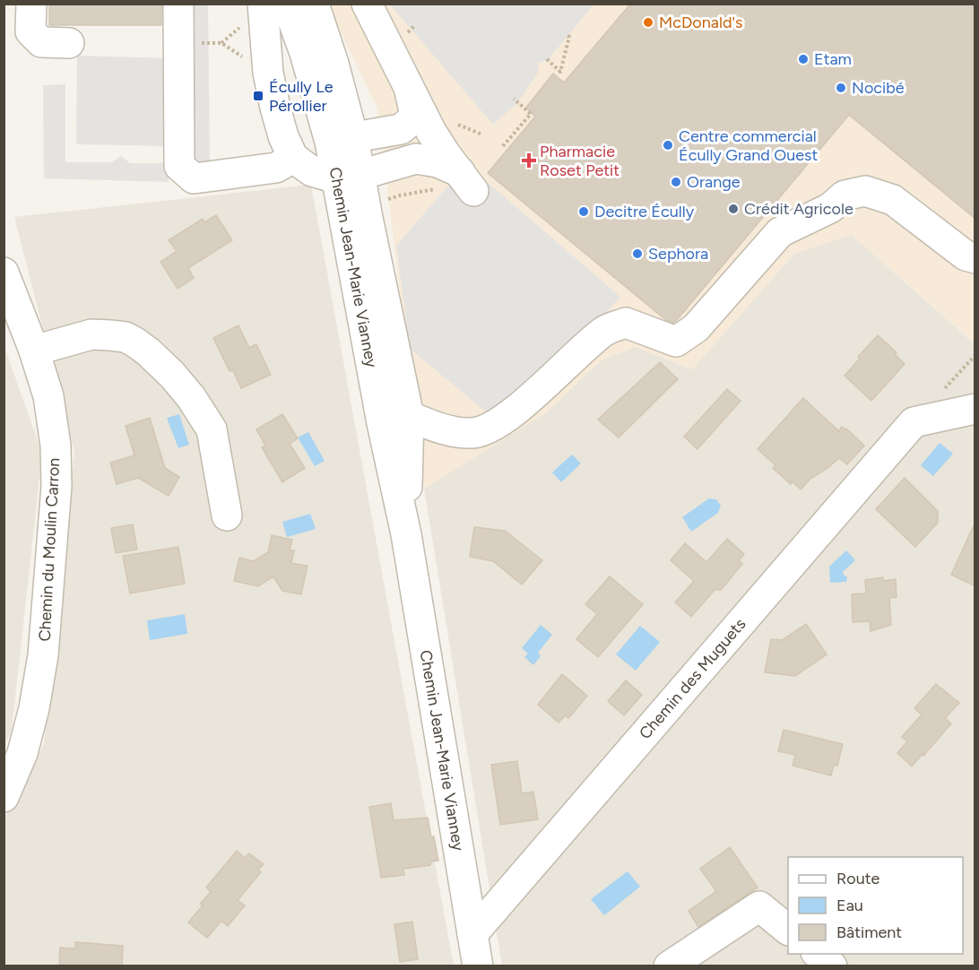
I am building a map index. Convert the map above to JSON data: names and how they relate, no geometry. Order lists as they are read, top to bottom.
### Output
{
  "streets": {
    "street": ["Chemin Jean-Marie Vianney", "Chemin du Moulin Carron", "Chemin des Muguets"]
  },
  "crossings": [
    ["Chemin Jean-Marie Vianney", "Chemin des Muguets"]
  ],
  "places": {
    "other": [
      "McDonald's",
      "Etam",
      "Nocibé",
      "Centre commercial Écully Grand Ouest",
      "Orange",
      "Crédit Agricole",
      "Decitre Écully",
      "Sephora"
    ],
    "transit": ["Écully Le Pérollier"],
    "health": ["Pharmacie Roset Petit"]
  },
  "legend": ["Route", "Eau", "Bâtiment"]
}
